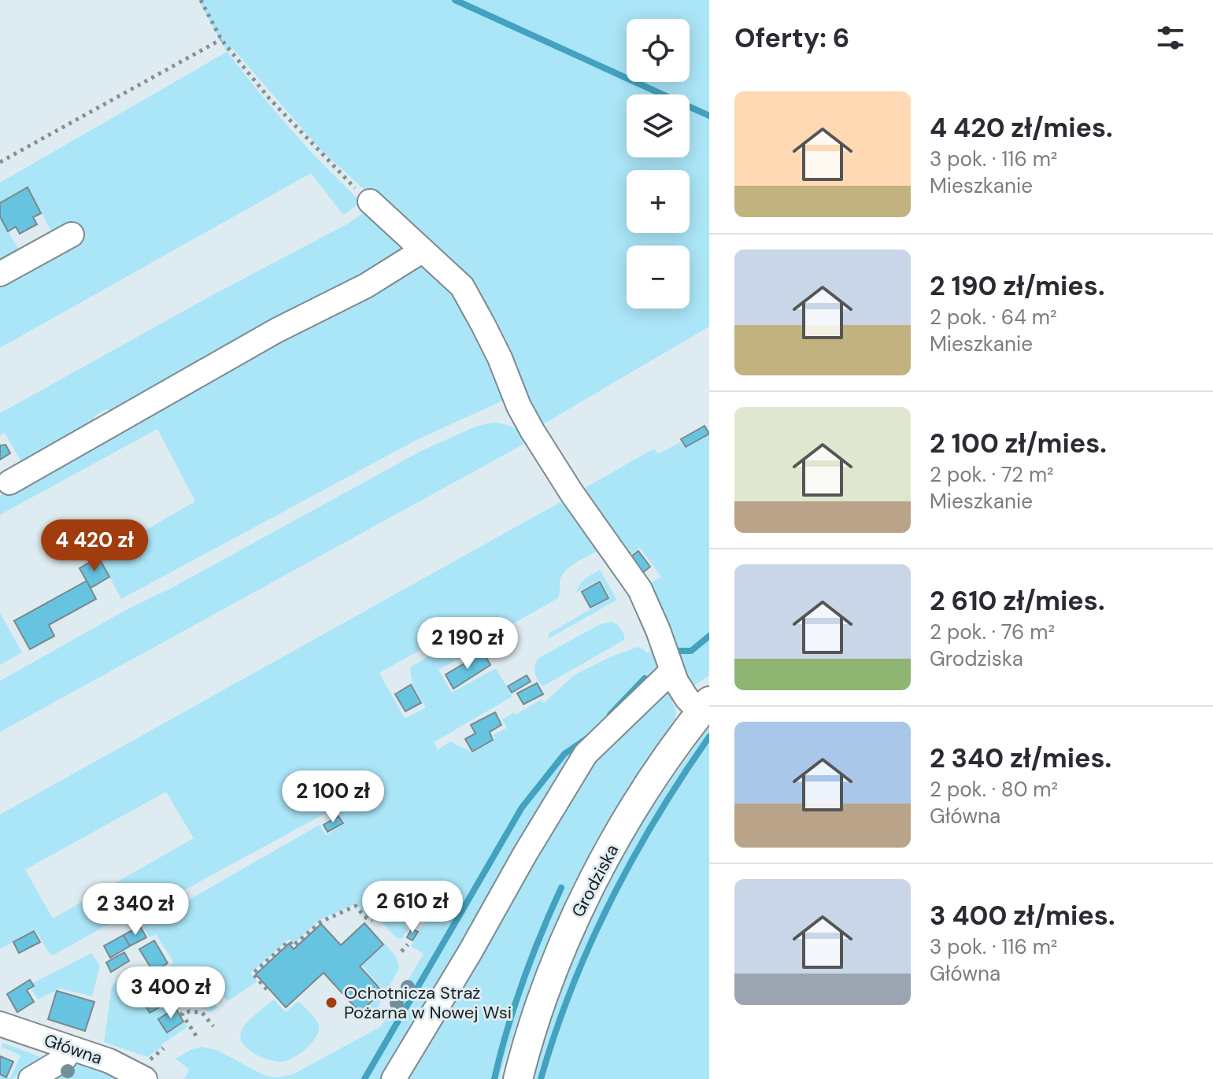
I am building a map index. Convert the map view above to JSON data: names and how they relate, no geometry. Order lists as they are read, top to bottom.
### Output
{
  "streets": {
    "main road": ["Grodziska"],
    "street": ["Główna"]
  },
  "places": ["Ochotnicza Straż Pożarna w Nowej Wsi"],
  "page": {
    "heading": "Oferty: 6",
    "map_buttons": ["+", "−"],
    "list": [
      {
        "name": "4 420 zł/mies.",
        "note": "3 pok. · 116 m² · Mieszkanie"
      },
      {
        "name": "2 190 zł/mies.",
        "note": "2 pok. · 64 m² · Mieszkanie"
      },
      {
        "name": "2 100 zł/mies.",
        "note": "2 pok. · 72 m² · Mieszkanie"
      },
      {
        "name": "2 610 zł/mies.",
        "note": "2 pok. · 76 m² · Grodziska"
      },
      {
        "name": "2 340 zł/mies.",
        "note": "2 pok. · 80 m² · Główna"
      },
      {
        "name": "3 400 zł/mies.",
        "note": "3 pok. · 116 m² · Główna"
      }
    ],
    "price": [
      "4 420 zł",
      "2 190 zł",
      "2 100 zł",
      "2 610 zł",
      "2 340 zł",
      "3 400 zł"
    ]
  }
}
